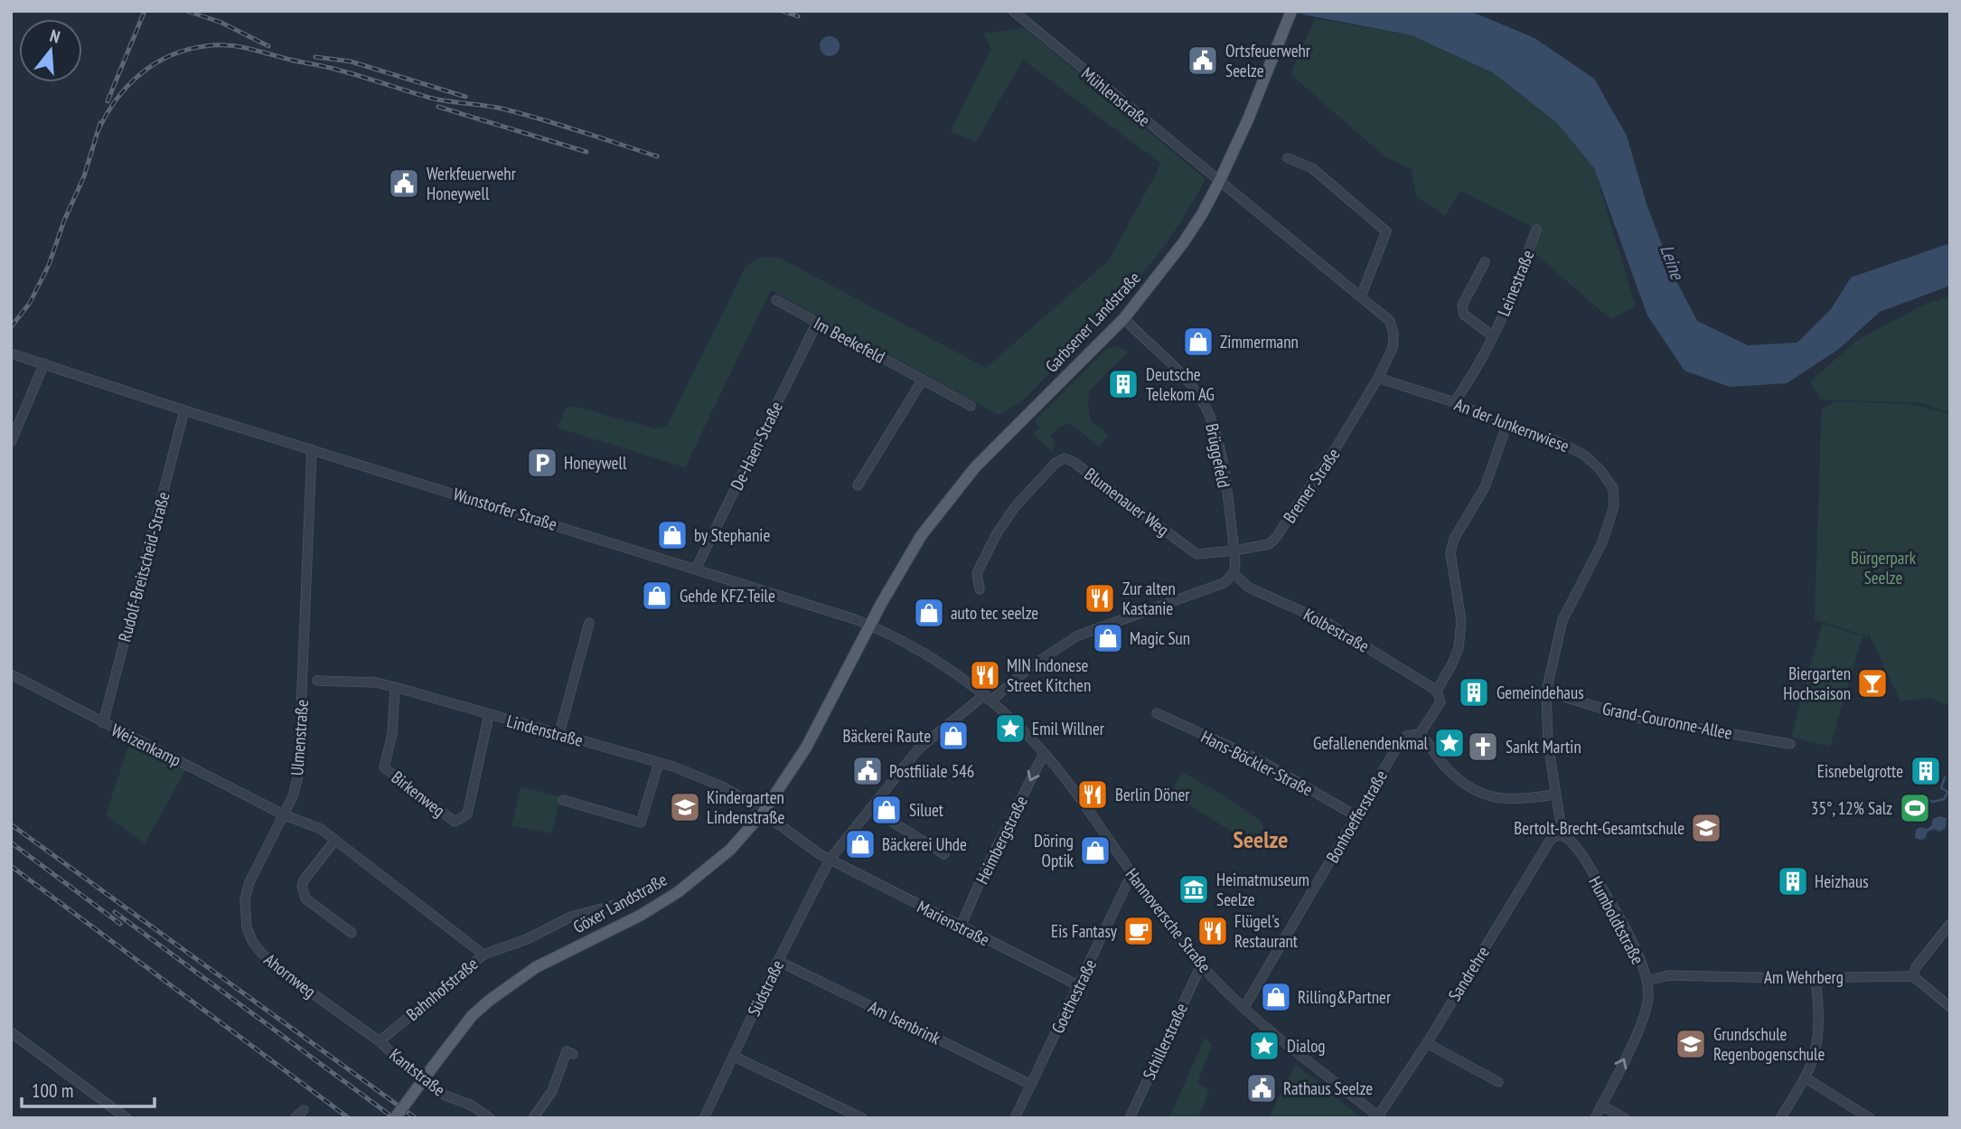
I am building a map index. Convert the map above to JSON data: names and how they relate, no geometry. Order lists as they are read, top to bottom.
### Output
{
  "streets": {
    "main road": ["Garbsener Landstraße", "Göxer Landstraße"],
    "street": [
      "Mühlenstraße",
      "Leinestraße",
      "Im Beekefeld",
      "An der Junkernwiese",
      "De-Haen-Straße",
      "Brüggefeld",
      "Bremer Straße",
      "Blumenauer Weg",
      "Wunstorfer Straße",
      "Rudolf-Breitscheid-Straße",
      "Kolbestraße",
      "Grand-Couronne-Allee",
      "Lindenstraße",
      "Ulmenstraße",
      "Weizenkamp",
      "Hans-Böckler-Straße",
      "Birkenweg",
      "Bonhoefferstraße",
      "Heimbergstraße",
      "Hannoversche Straße",
      "Humboldtstraße",
      "Marienstraße",
      "Sandrehre",
      "Ahornweg",
      "Am Wehrberg",
      "Südstraße",
      "Bahnhofstraße",
      "Goethestraße",
      "Am Isenbrink",
      "Schillerstraße",
      "Kantstraße"
    ]
  },
  "crossings": [
    ["Mühlenstraße", "Garbsener Landstraße"],
    ["Mühlenstraße", "Bremer Straße"],
    ["Leinestraße", "An der Junkernwiese"],
    ["Garbsener Landstraße", "Brüggefeld"],
    ["Garbsener Landstraße", "Bremer Straße"],
    ["Garbsener Landstraße", "Wunstorfer Straße"],
    ["Garbsener Landstraße", "Göxer Landstraße"],
    ["Im Beekefeld", "De-Haen-Straße"],
    ["An der Junkernwiese", "Bremer Straße"],
    ["An der Junkernwiese", "Grand-Couronne-Allee"],
    ["An der Junkernwiese", "Humboldtstraße"],
    ["An der Junkernwiese", "Sandrehre"],
    ["De-Haen-Straße", "Wunstorfer Straße"],
    ["Brüggefeld", "Bremer Straße"],
    ["Brüggefeld", "Blumenauer Weg"],
    ["Bremer Straße", "Blumenauer Weg"],
    ["Wunstorfer Straße", "Rudolf-Breitscheid-Straße"],
    ["Wunstorfer Straße", "Ulmenstraße"],
    ["Wunstorfer Straße", "Göxer Landstraße"],
    ["Wunstorfer Straße", "Hannoversche Straße"],
    ["Wunstorfer Straße", "Südstraße"],
    ["Rudolf-Breitscheid-Straße", "Weizenkamp"],
    ["Lindenstraße", "Birkenweg"],
    ["Lindenstraße", "Göxer Landstraße"],
    ["Lindenstraße", "Marienstraße"],
    ["Ulmenstraße", "Weizenkamp"],
    ["Ulmenstraße", "Ahornweg"],
    ["Weizenkamp", "Ahornweg"],
    ["Hans-Böckler-Straße", "Bonhoefferstraße"],
    ["Bonhoefferstraße", "Hannoversche Straße"],
    ["Heimbergstraße", "Hannoversche Straße"],
    ["Heimbergstraße", "Marienstraße"],
    ["Göxer Landstraße", "Marienstraße"],
    ["Hannoversche Straße", "Sandrehre"],
    ["Hannoversche Straße", "Südstraße"],
    ["Hannoversche Straße", "Goethestraße"],
    ["Hannoversche Straße", "Schillerstraße"],
    ["Humboldtstraße", "Sandrehre"],
    ["Humboldtstraße", "Am Wehrberg"],
    ["Marienstraße", "Südstraße"],
    ["Marienstraße", "Goethestraße"],
    ["Ahornweg", "Bahnhofstraße"],
    ["Ahornweg", "Kantstraße"],
    ["Südstraße", "Am Isenbrink"],
    ["Bahnhofstraße", "Kantstraße"],
    ["Goethestraße", "Am Isenbrink"]
  ],
  "one_way": ["Heimbergstraße", "Humboldtstraße"],
  "districts": ["Seelze"],
  "water": ["Leine"],
  "parks": ["Bürgerpark Seelze"],
  "places": {
    "public building": [
      "Ortsfeuerwehr Seelze",
      "Werkfeuerwehr Honeywell",
      "Postfiliale 546",
      "Rathaus Seelze"
    ],
    "shop": [
      "Zimmermann",
      "by Stephanie",
      "Gehde KFZ-Teile",
      "auto tec seelze",
      "Magic Sun",
      "Bäckerei Raute",
      "Siluet",
      "Bäckerei Uhde",
      "Döring Optik",
      "Rilling&Partner"
    ],
    "building": [
      "Deutsche Telekom AG",
      "Gemeindehaus",
      "Eisnebelgrotte",
      "Heizhaus"
    ],
    "parking": ["Honeywell"],
    "restaurant": [
      "Zur alten Kastanie",
      "MIN Indonese Street Kitchen",
      "Berlin Döner",
      "Flügel's Restaurant"
    ],
    "bar": ["Biergarten Hochsaison"],
    "place": ["Emil Willner", "Gefallenendenkmal", "Dialog"],
    "church": ["Sankt Martin"],
    "school or university": ["Kindergarten Lindenstraße", "Bertolt-Brecht-Gesamtschule", "Grundschule Regenbogenschule"],
    "sports": ["35°, 12% Salz"],
    "museum": ["Heimatmuseum Seelze"],
    "cafe": ["Eis Fantasy"]
  },
  "scale_bar": "100 m",
  "north": "top"
}
